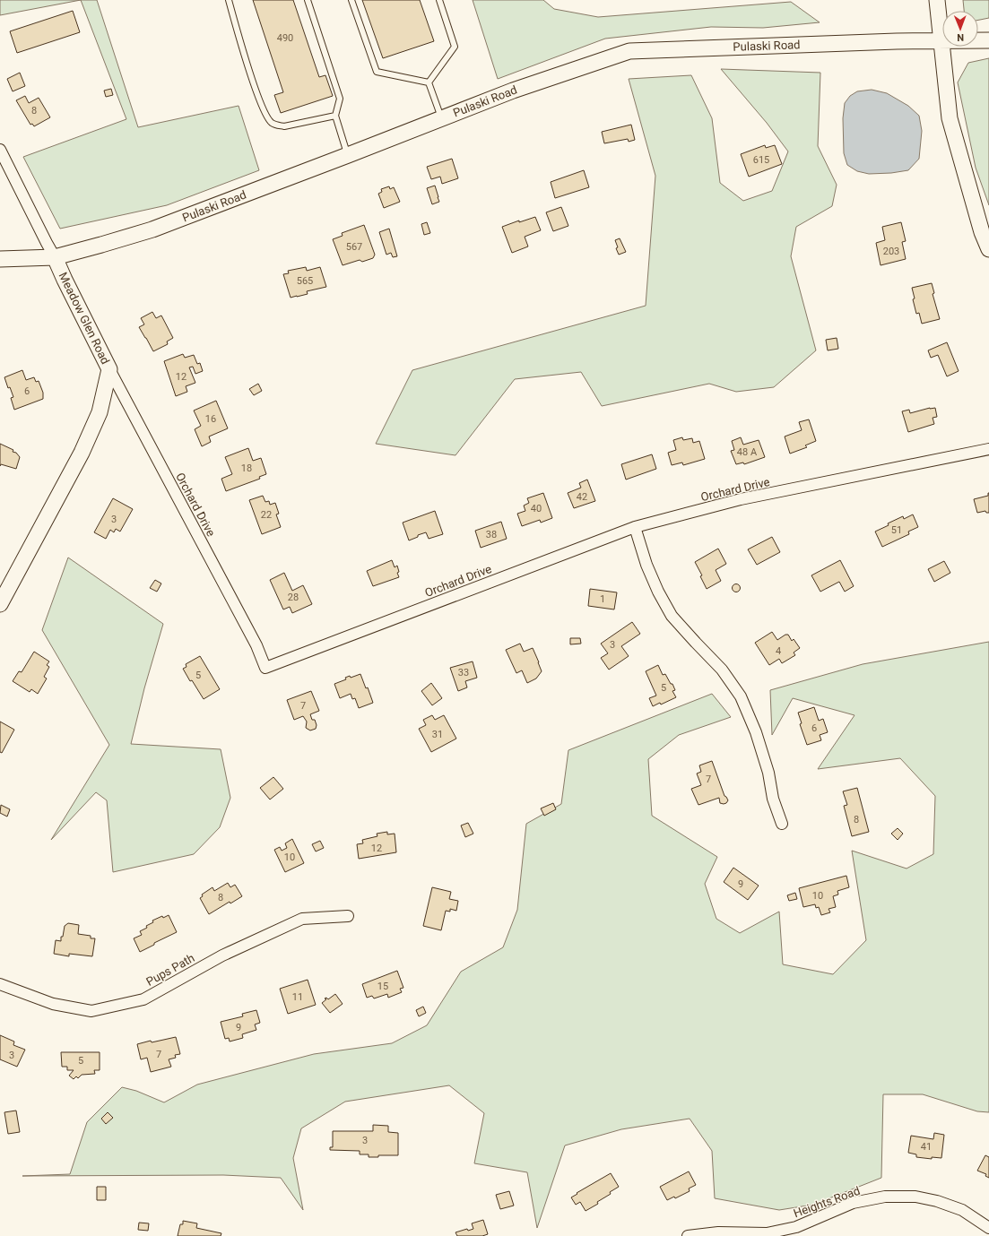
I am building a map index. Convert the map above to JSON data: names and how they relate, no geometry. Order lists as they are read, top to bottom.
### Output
{
  "streets": {
    "main road": ["Pulaski Road", "Meadow Glen Road"],
    "street": ["Orchard Drive", "Pups Path", "Heights Road"]
  },
  "crossings": [
    ["Pulaski Road", "Meadow Glen Road"],
    ["Meadow Glen Road", "Orchard Drive"]
  ],
  "house_numbers": [
    "490",
    "8",
    "615",
    "567",
    "203",
    "565",
    "12",
    "6",
    "16",
    "48 A",
    "18",
    "42",
    "40",
    "22",
    "3",
    "51",
    "38",
    "28",
    "1",
    "3",
    "4",
    "33",
    "5",
    "5",
    "7",
    "6",
    "31",
    "7",
    "8",
    "12",
    "10",
    "9",
    "10",
    "8",
    "15",
    "11",
    "9",
    "7",
    "3",
    "5",
    "3",
    "41"
  ],
  "north": "bottom"
}
